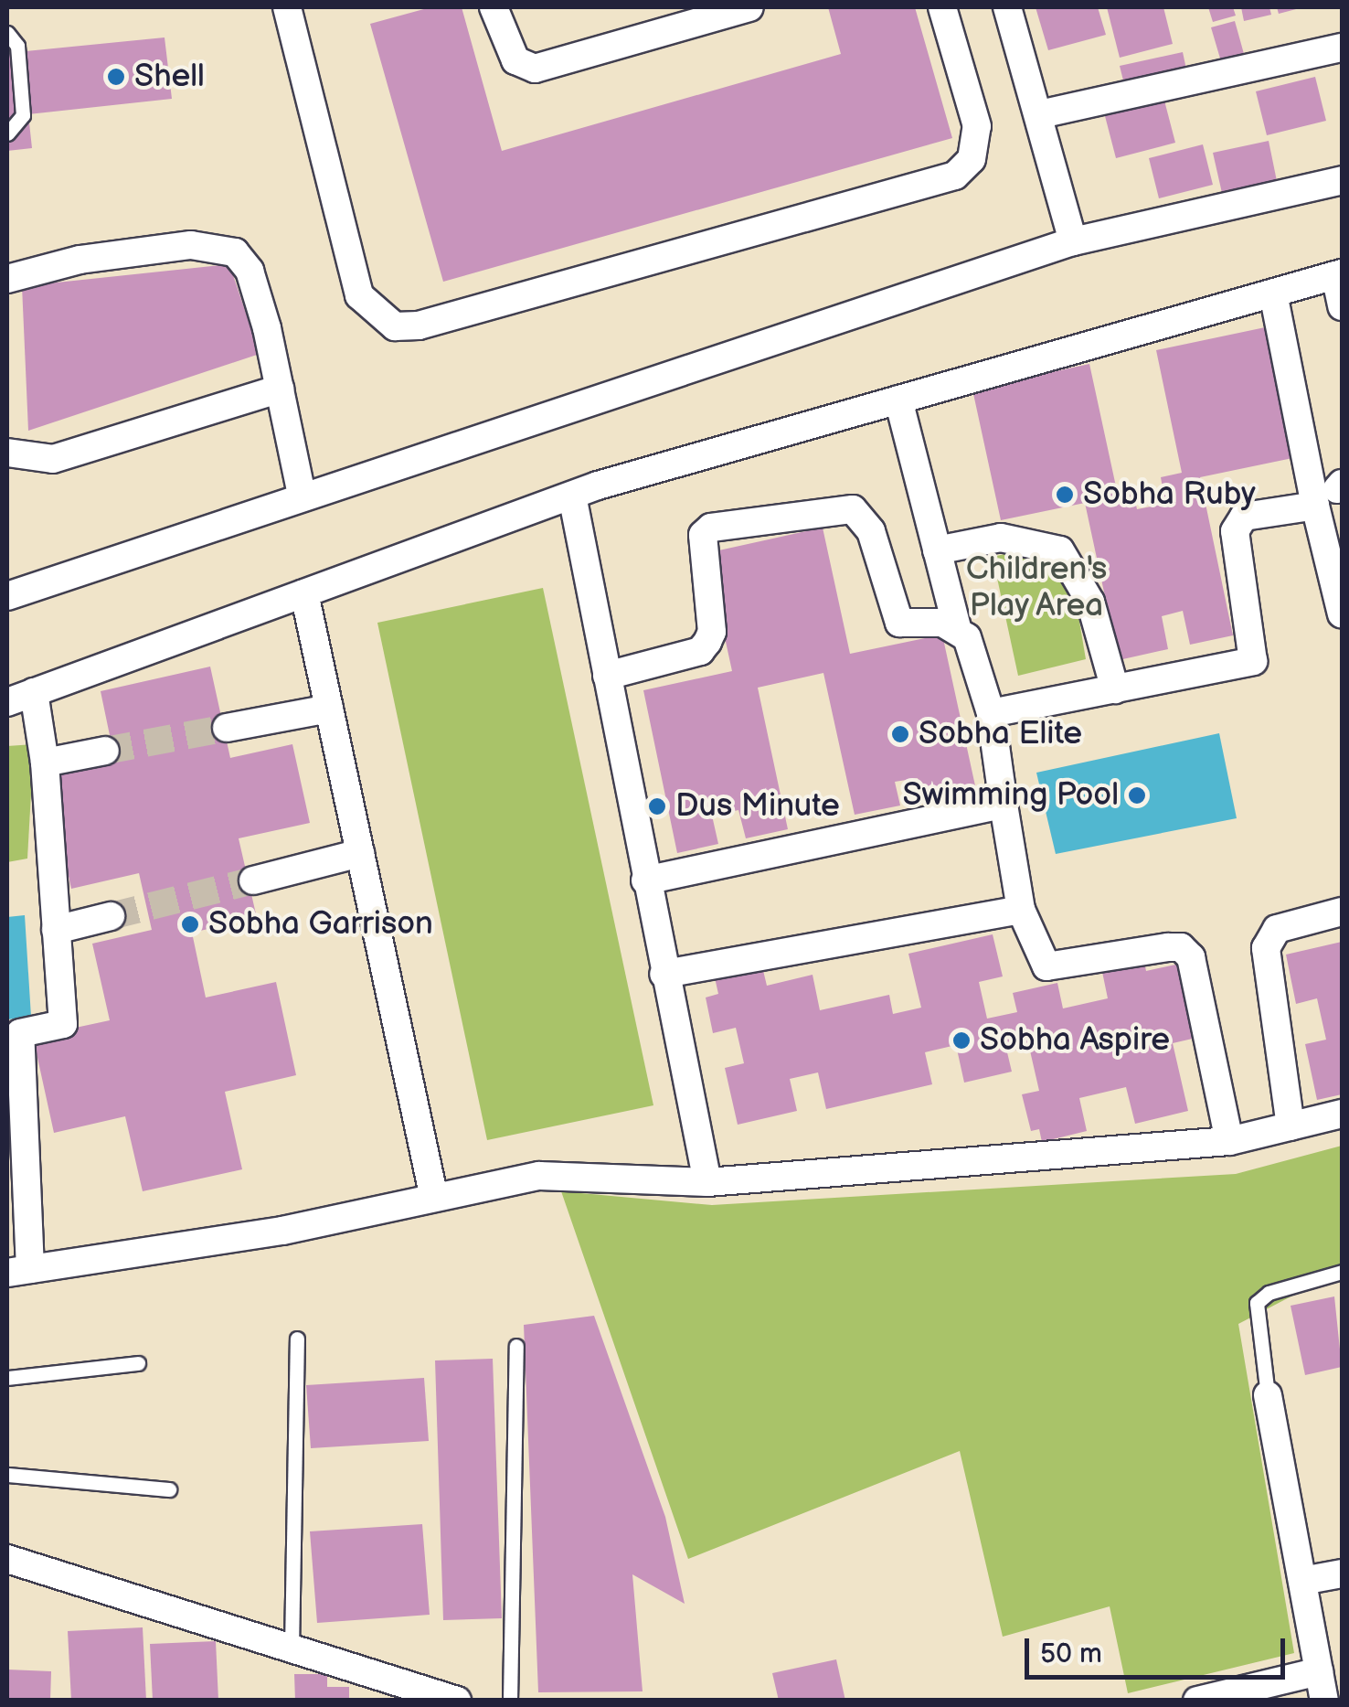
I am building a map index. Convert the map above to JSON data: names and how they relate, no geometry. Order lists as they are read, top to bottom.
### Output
{
  "parks": ["Children's Play Area"],
  "places": [
    "Shell",
    "Sobha Ruby",
    "Sobha Elite",
    "Swimming Pool",
    "Dus Minute",
    "Sobha Garrison",
    "Sobha Aspire"
  ],
  "scale_bar": "50 m"
}
